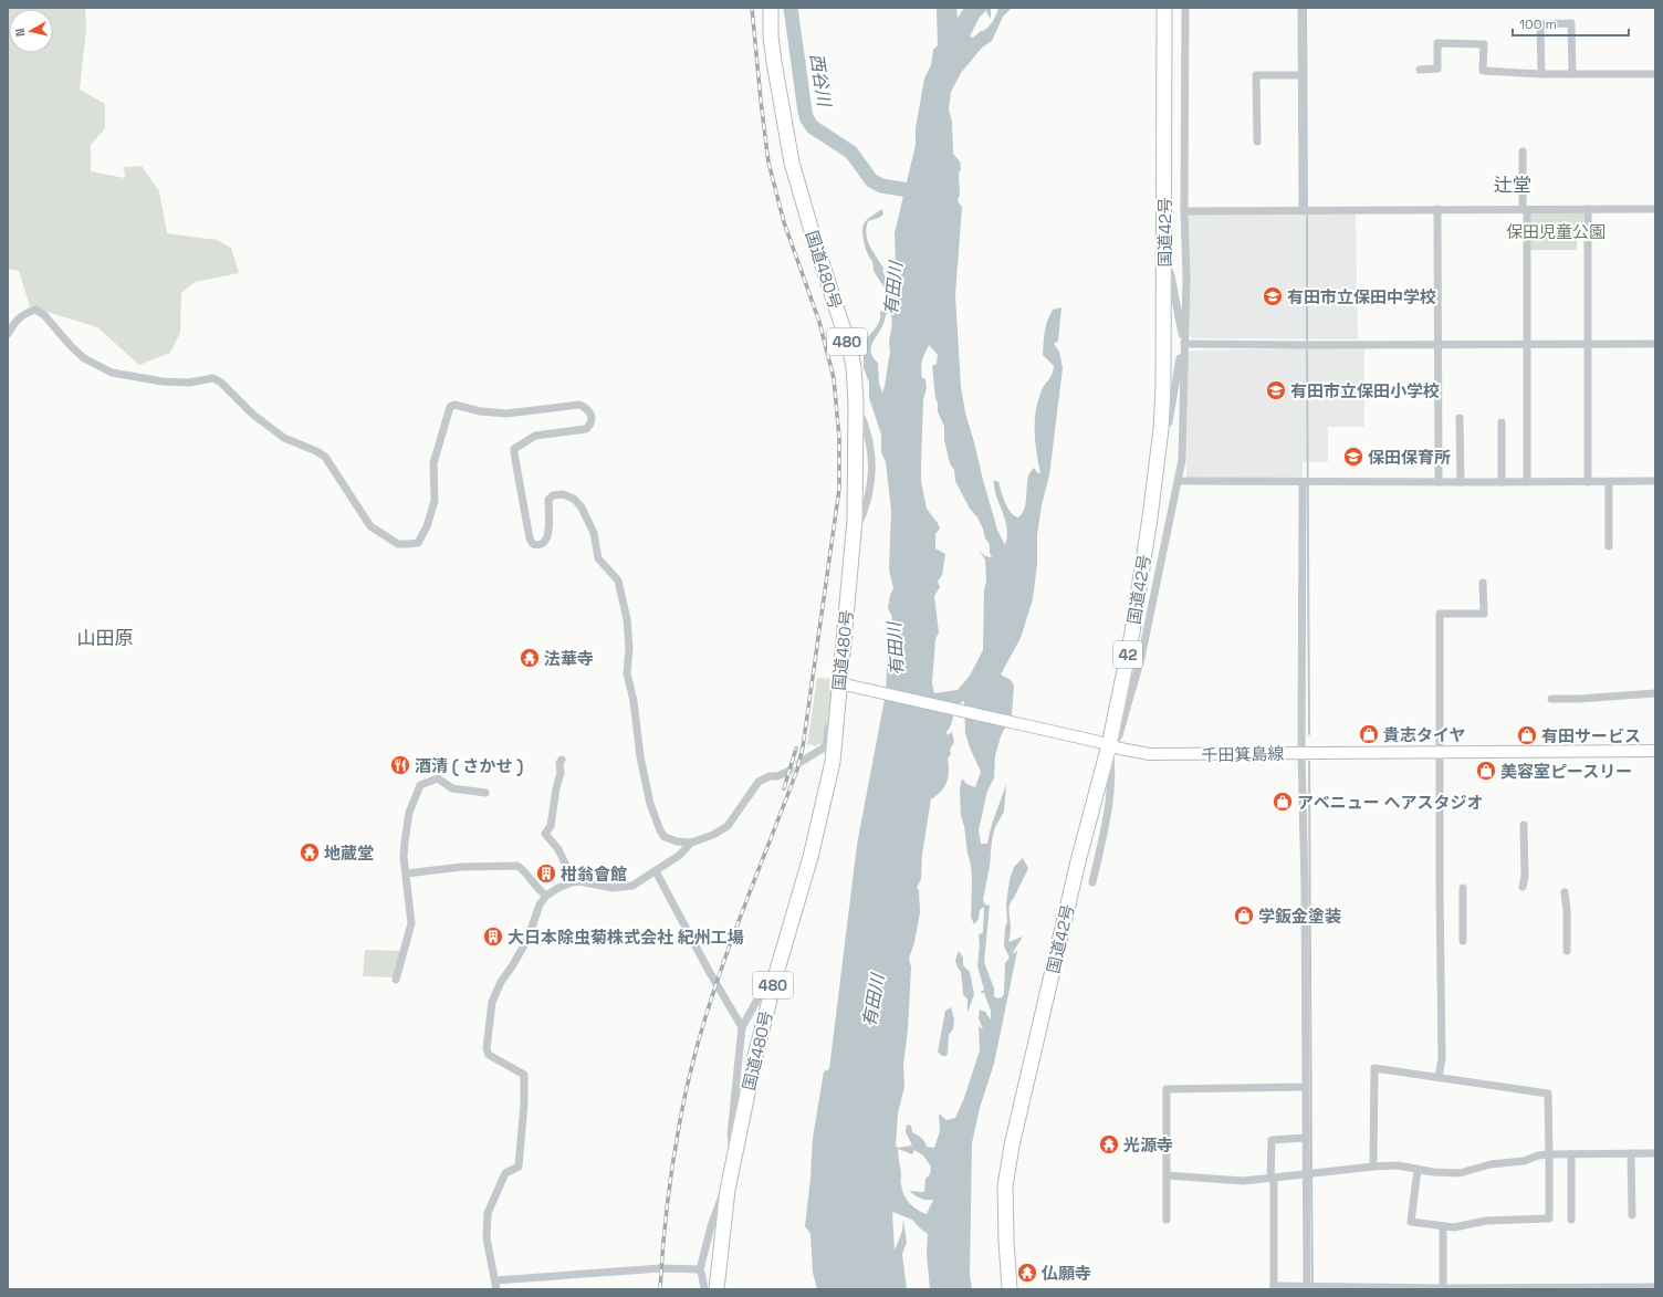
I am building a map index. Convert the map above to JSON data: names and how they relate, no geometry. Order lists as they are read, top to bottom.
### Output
{
  "streets": {
    "highway": [
      "国道42号",
      "国道480号",
      "480",
      "42"
    ],
    "main road": ["千田箕島線"]
  },
  "crossings": [
    ["国道42号", "千田箕島線"],
    ["国道480号", "千田箕島線"]
  ],
  "districts": ["辻堂", "山田原"],
  "water": ["西谷川", "有田川"],
  "parks": ["保田児童公園"],
  "places": {
    "school or university": ["有田市立保田中学校", "有田市立保田小学校", "保田保育所"],
    "temple": [
      "法華寺",
      "地蔵堂",
      "光源寺",
      "仏願寺"
    ],
    "shop": [
      "貴志タイヤ",
      "有田サービス",
      "美容室ピースリー",
      "アベニュー ヘアスタジオ",
      "学鈑金塗装"
    ],
    "restaurant": ["酒清 ( さかせ )"],
    "building": ["柑翁會館", "大日本除虫菊株式会社 紀州工場"]
  },
  "scale_bar": "100 m",
  "north": "left"
}
